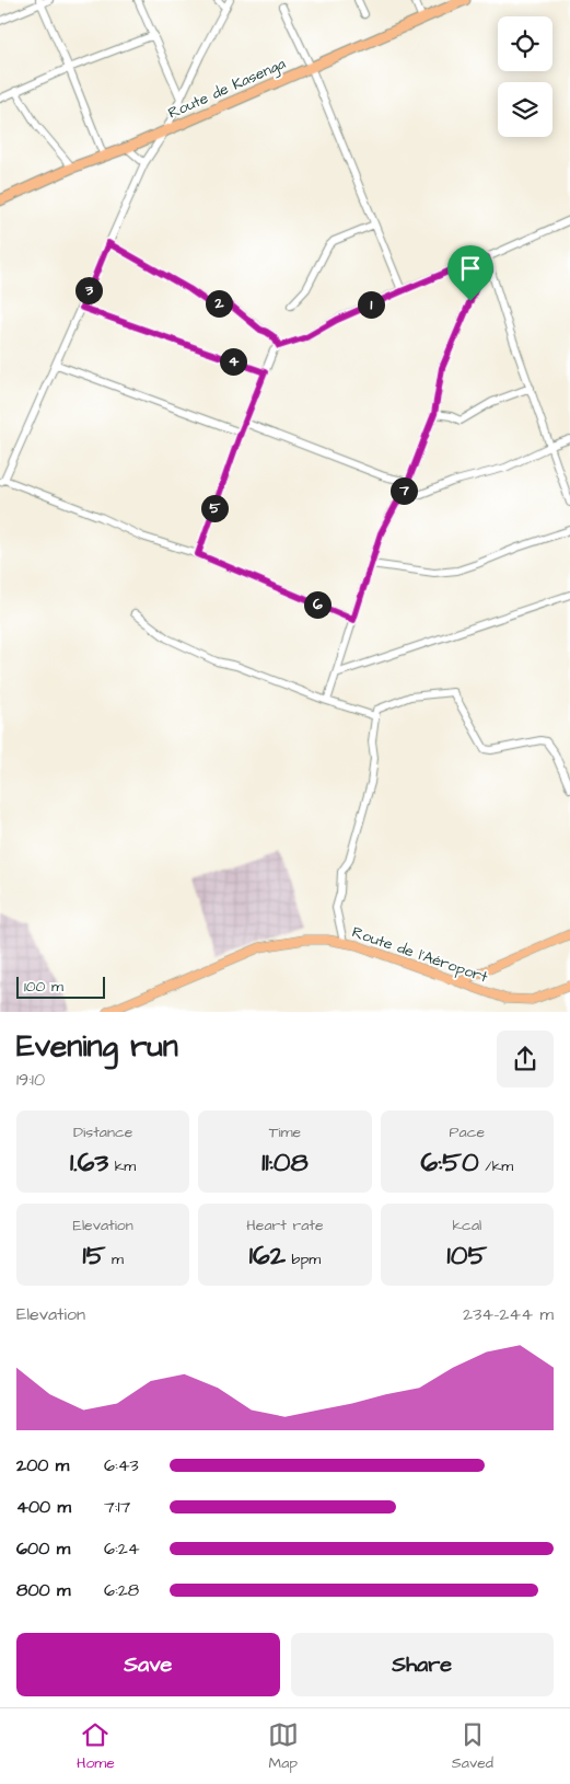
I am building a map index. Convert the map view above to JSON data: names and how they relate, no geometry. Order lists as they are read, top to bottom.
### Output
{
  "streets": {
    "highway": ["Route de Kasenga"],
    "main road": ["Route de l'Aéroport"]
  },
  "scale_bar": "100 m",
  "page": {
    "pins": [
      "3",
      "2",
      "1",
      "4",
      "7",
      "5",
      "6"
    ],
    "scale": "100 m",
    "heading": ["Evening run", "19:10"],
    "stats": [
      ["Distance", "1.63 km"],
      ["Time", "11:08"],
      ["Pace", "6:50 /km"],
      ["Elevation", "15 m"],
      ["Heart rate", "162 bpm"],
      ["kcal", "105"]
    ],
    "chart": ["Elevation", "234–244 m"],
    "list": [
      {
        "name": "200 m",
        "note": "6:43"
      },
      {
        "name": "400 m",
        "note": "7:17"
      },
      {
        "name": "600 m",
        "note": "6:24"
      },
      {
        "name": "800 m",
        "note": "6:28"
      }
    ],
    "buttons": ["Save", "Share"],
    "tabs": ["Home", "Map", "Saved"]
  }
}
